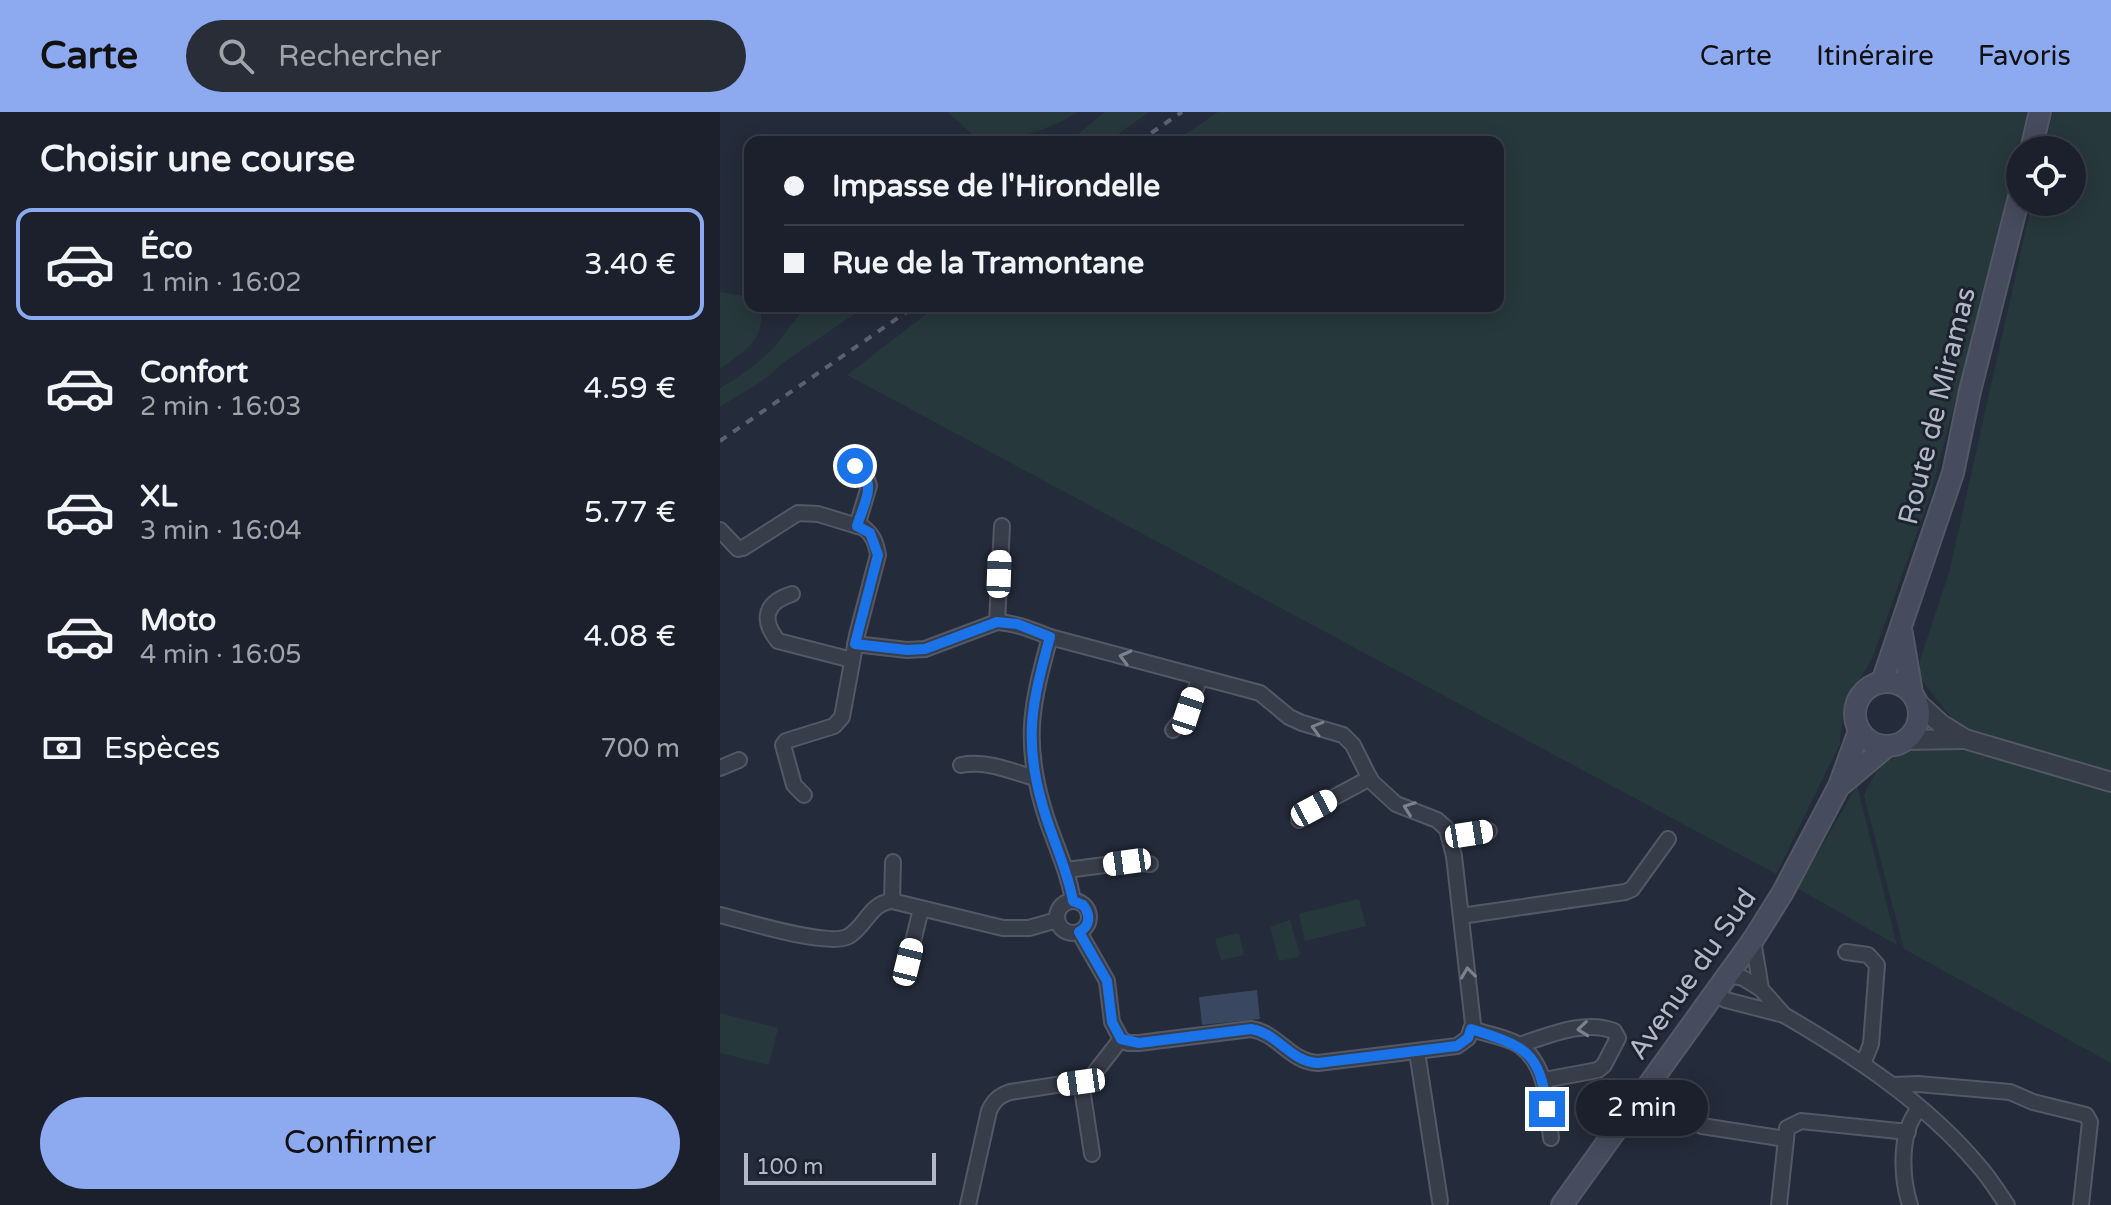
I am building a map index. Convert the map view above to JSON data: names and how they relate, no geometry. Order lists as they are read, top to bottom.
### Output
{
  "streets": {
    "main road": ["Route de Miramas", "Avenue du Sud"]
  },
  "scale_bar": "100 m",
  "page": {
    "header": "Carte",
    "search": "Rechercher",
    "nav": ["Carte", "Itinéraire", "Favoris"],
    "heading": "Choisir une course",
    "banner": ["Impasse de l'Hirondelle", "Rue de la Tramontane"],
    "list": [
      {
        "name": "Éco",
        "note": "1 min · 16:02",
        "value": "3.40 €"
      },
      {
        "name": "Confort",
        "note": "2 min · 16:03",
        "value": "4.59 €"
      },
      {
        "name": "XL",
        "note": "3 min · 16:04",
        "value": "5.77 €"
      },
      {
        "name": "Moto",
        "note": "4 min · 16:05",
        "value": "4.08 €"
      }
    ],
    "pay": ["Espèces", "700 m"],
    "bubble": "2 min",
    "buttons": "Confirmer",
    "scale": "100 m"
  }
}
